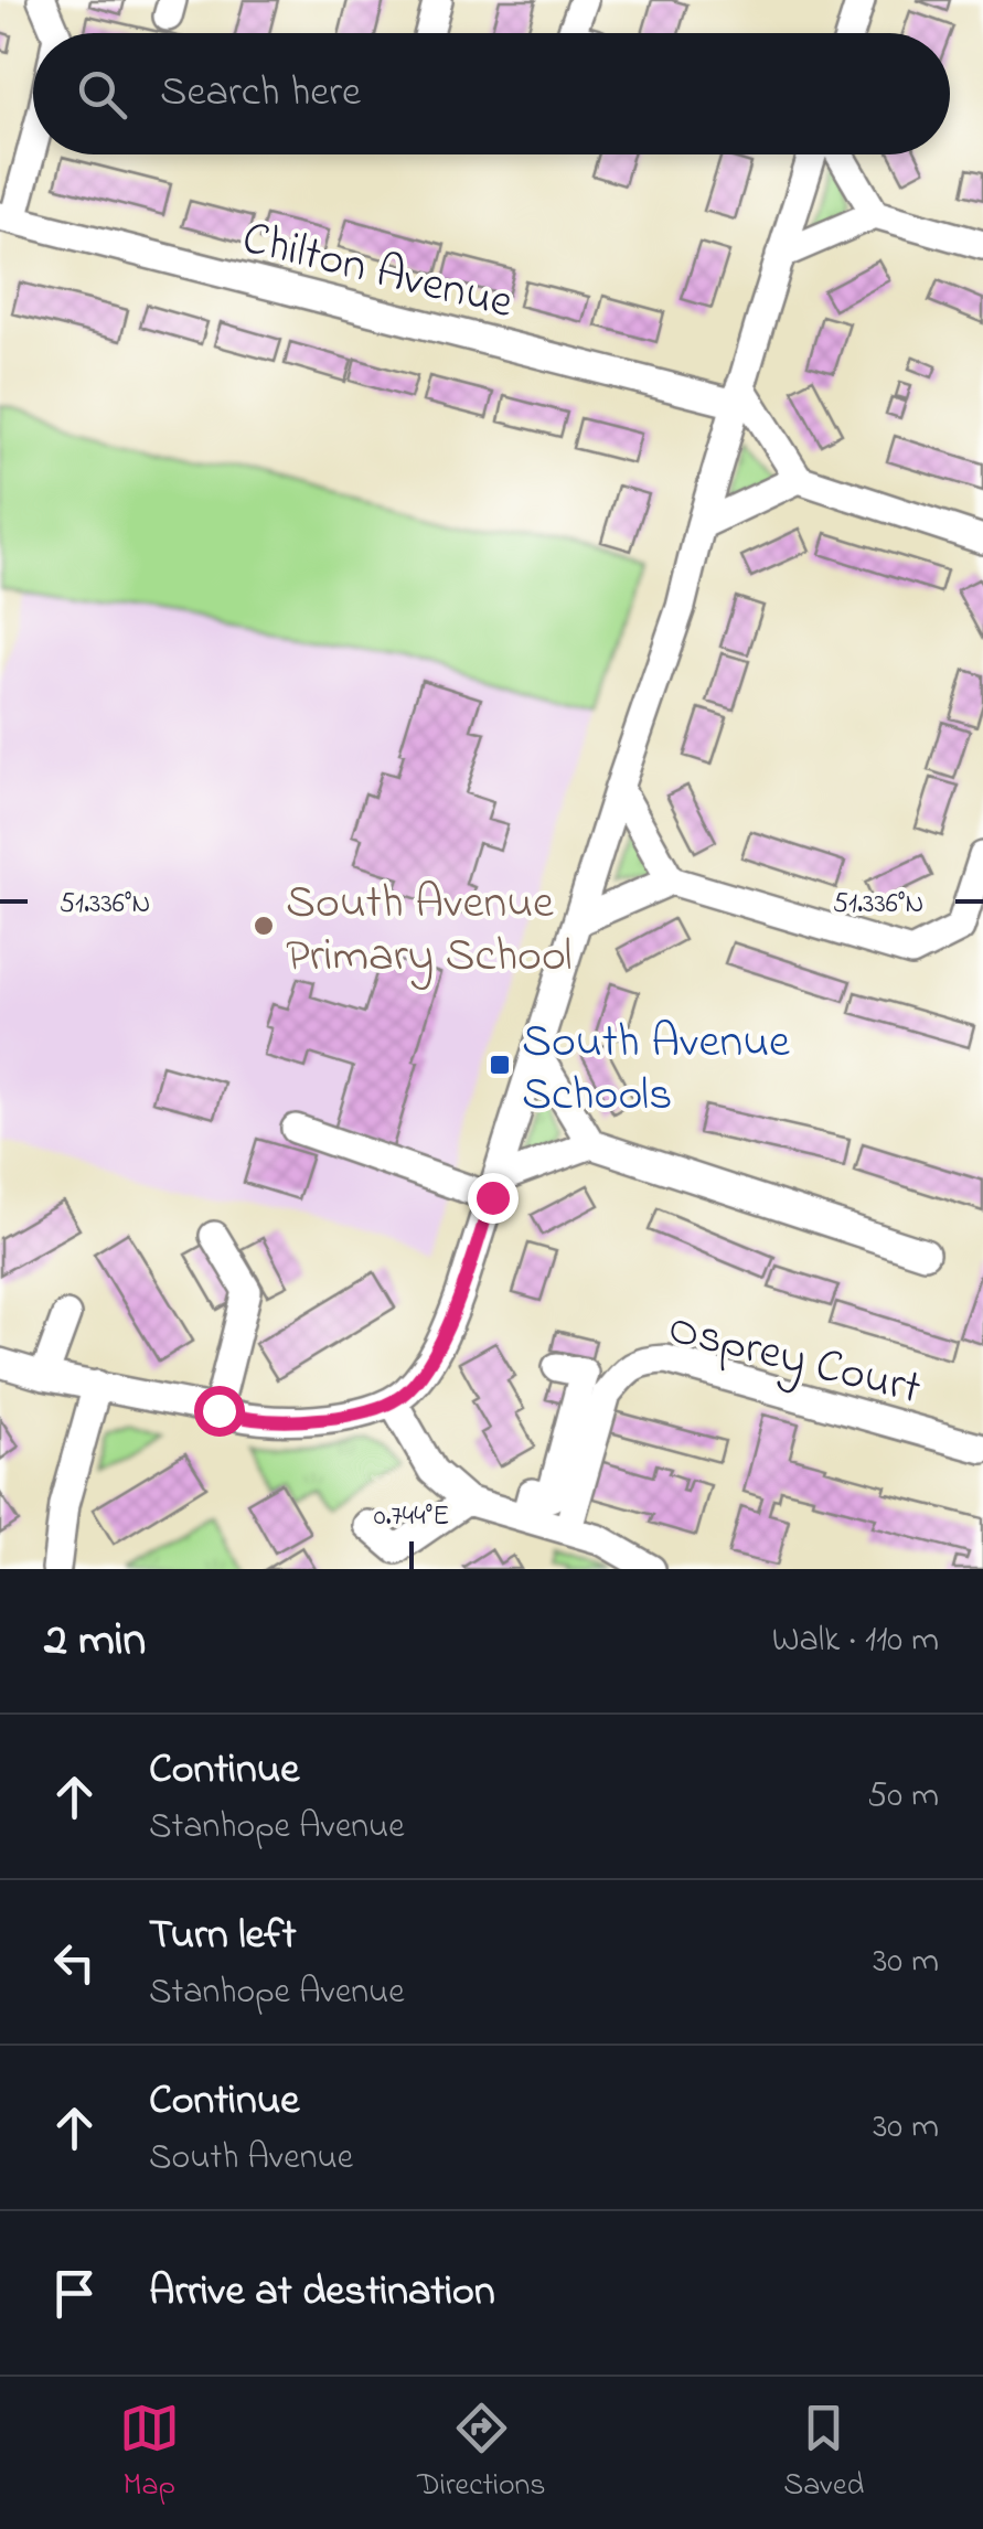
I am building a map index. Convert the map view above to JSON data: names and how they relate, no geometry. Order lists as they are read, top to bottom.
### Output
{
  "streets": {
    "street": ["Chilton Avenue", "Osprey Court"]
  },
  "places": {
    "other": ["South Avenue Primary School"],
    "transit": ["South Avenue Schools"]
  },
  "page": {
    "search": "Search here",
    "heading": ["2 min", "Walk · 110 m"],
    "list": [
      ["Continue", "Stanhope Avenue", "50 m"],
      ["Turn left", "Stanhope Avenue", "30 m"],
      ["Continue", "South Avenue", "30 m"],
      "Arrive at destination"
    ],
    "nav": ["Map", "Directions", "Saved"]
  },
  "coordinates": ["51.336°N", "0.744°E"]
}
